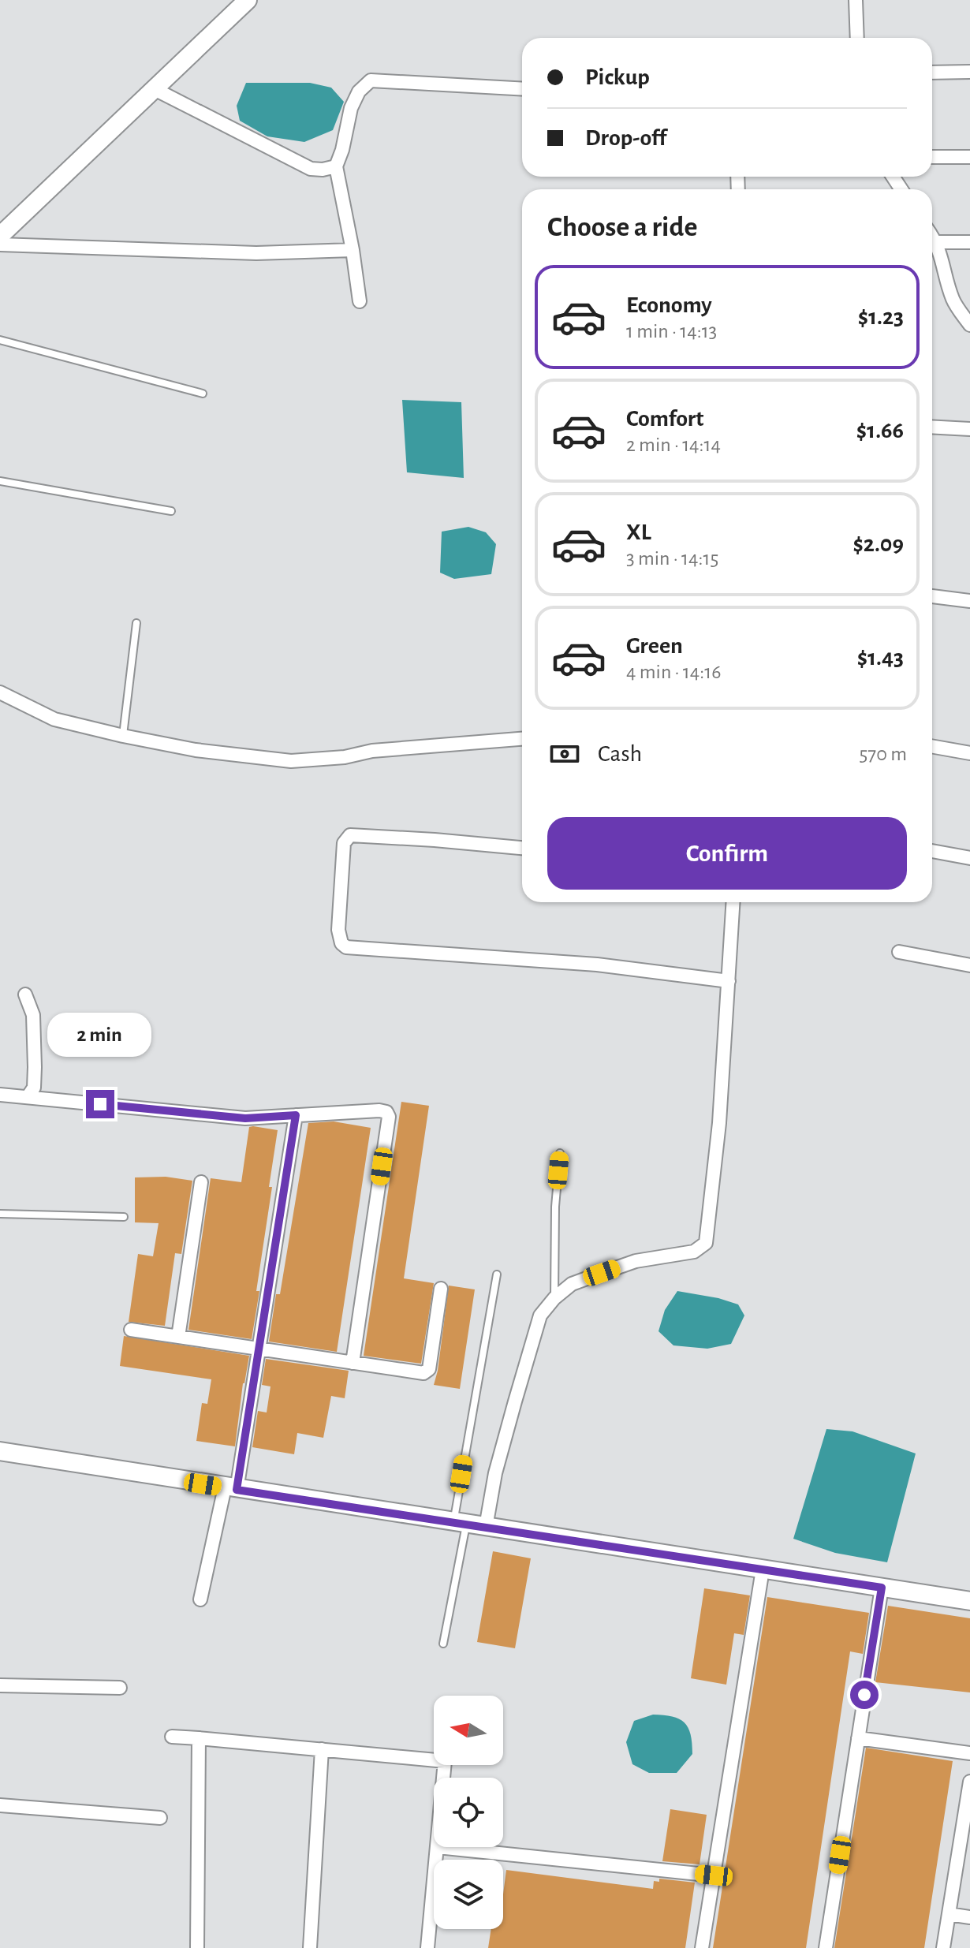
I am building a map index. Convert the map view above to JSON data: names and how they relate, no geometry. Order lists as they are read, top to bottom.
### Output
{
  "north": "left",
  "page": {
    "banner": ["Pickup", "Drop-off"],
    "heading": "Choose a ride",
    "list": [
      {
        "name": "Economy",
        "note": "1 min · 14:13",
        "value": "$1.23"
      },
      {
        "name": "Comfort",
        "note": "2 min · 14:14",
        "value": "$1.66"
      },
      {
        "name": "XL",
        "note": "3 min · 14:15",
        "value": "$2.09"
      },
      {
        "name": "Green",
        "note": "4 min · 14:16",
        "value": "$1.43"
      }
    ],
    "pay": ["Cash", "570 m"],
    "buttons": "Confirm",
    "bubble": "2 min"
  }
}
